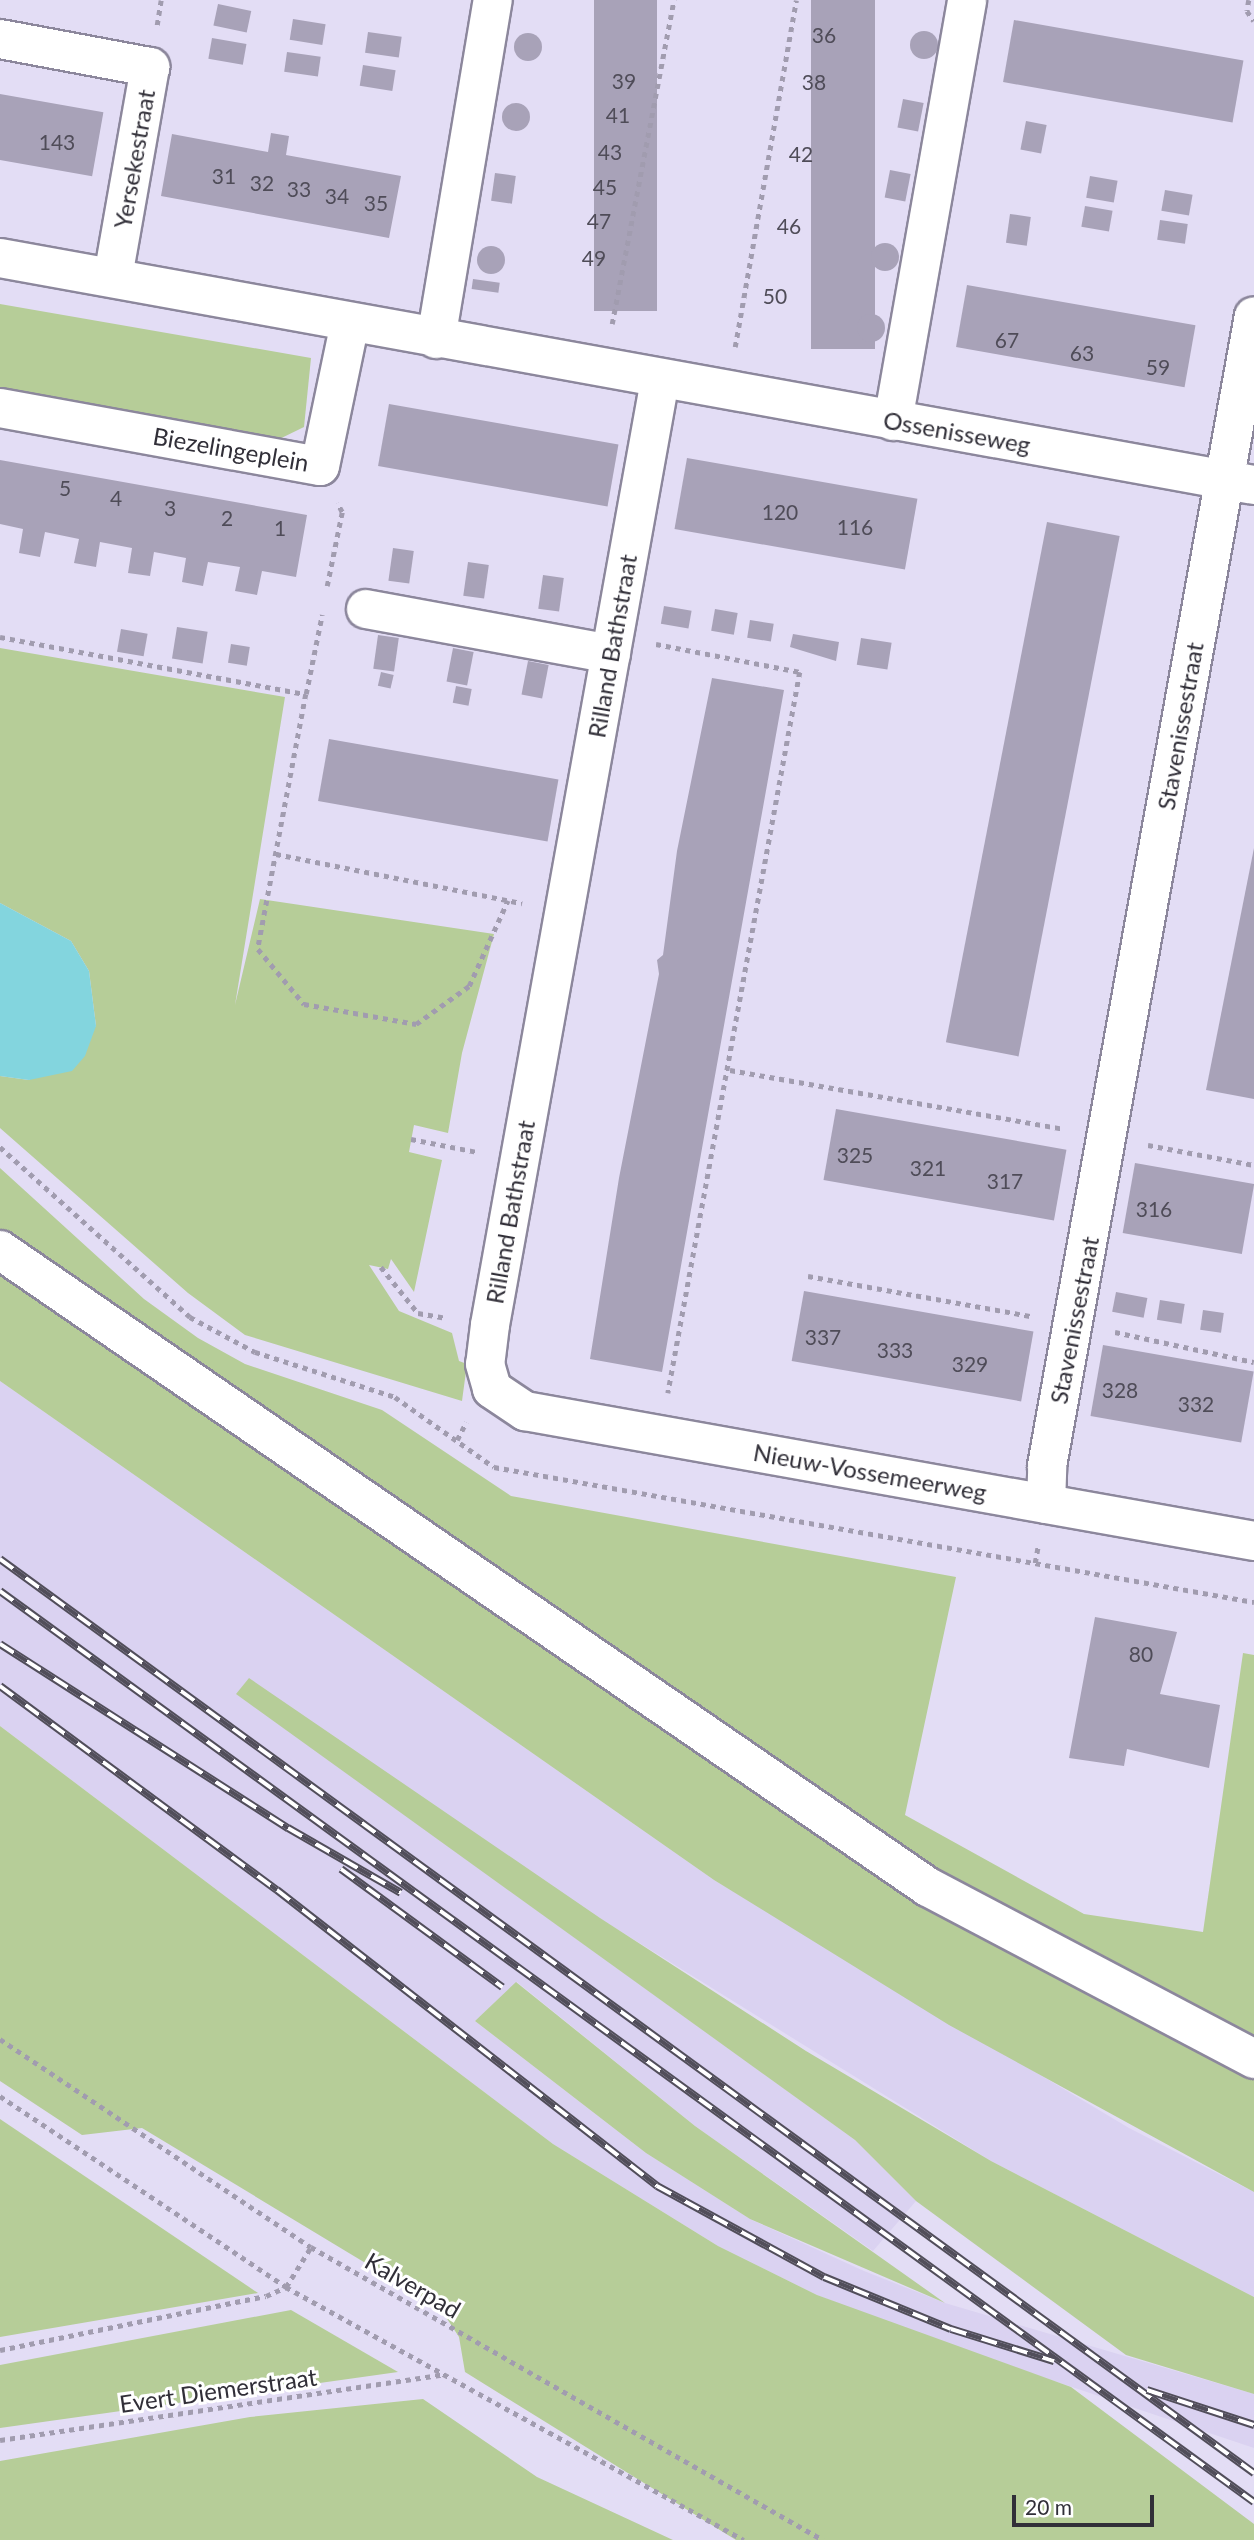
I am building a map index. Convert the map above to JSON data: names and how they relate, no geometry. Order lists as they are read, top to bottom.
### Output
{
  "streets": {
    "street": [
      "Yersekestraat",
      "Ossenisseweg",
      "Biezelingeplein",
      "Rilland Bathstraat",
      "Stavenissestraat",
      "Nieuw-Vossemeerweg"
    ],
    "path": ["Kalverpad", "Evert Diemerstraat"]
  },
  "crossings": [
    ["Ossenisseweg", "Rilland Bathstraat"],
    ["Ossenisseweg", "Stavenissestraat"],
    ["Rilland Bathstraat", "Nieuw-Vossemeerweg"],
    ["Stavenissestraat", "Nieuw-Vossemeerweg"]
  ],
  "house_numbers": [
    "36",
    "39",
    "38",
    "41",
    "143",
    "43",
    "42",
    "31",
    "32",
    "45",
    "33",
    "34",
    "35",
    "47",
    "46",
    "49",
    "50",
    "67",
    "63",
    "59",
    "5",
    "4",
    "3",
    "120",
    "2",
    "116",
    "1",
    "325",
    "321",
    "317",
    "316",
    "337",
    "333",
    "329",
    "328",
    "332",
    "80"
  ],
  "scale_bar": "20 m"
}
